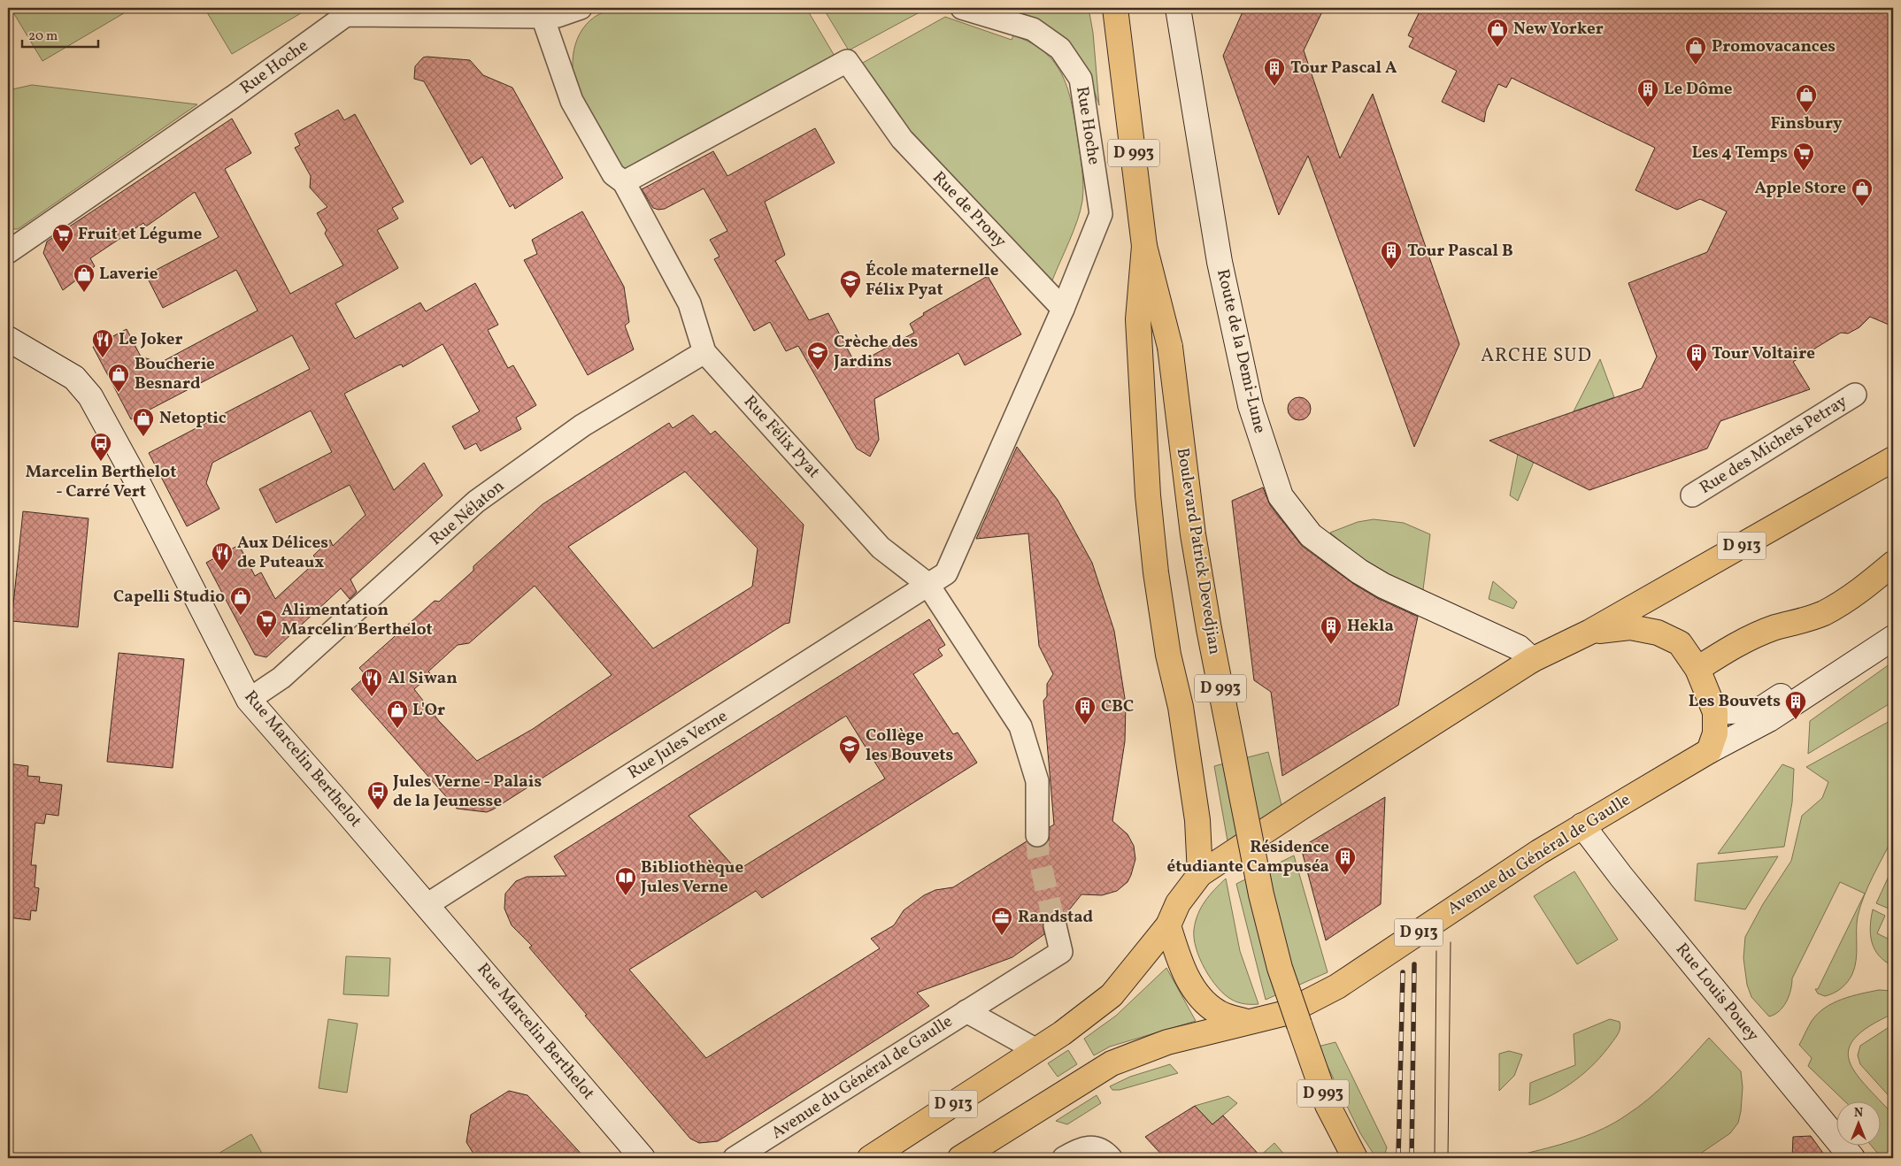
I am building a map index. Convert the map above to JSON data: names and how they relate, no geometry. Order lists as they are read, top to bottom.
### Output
{
  "streets": {
    "main road": [
      "D 993",
      "D 913",
      "Boulevard Patrick Devedjian",
      "Avenue du Général de Gaulle"
    ],
    "street": [
      "Rue Hoche",
      "Rue de Prony",
      "Route de la Demi-Lune",
      "Rue Félix Pyat",
      "Rue des Michets Petray",
      "Rue Nélaton",
      "Rue Jules Verne",
      "Rue Marcelin Berthelot",
      "Rue Louis Pouey"
    ]
  },
  "crossings": [
    ["Rue Hoche", "Rue de Prony"],
    ["Rue Hoche", "Rue Félix Pyat"],
    ["Rue de Prony", "Rue Félix Pyat"],
    ["Route de la Demi-Lune", "D 913"],
    ["Rue Félix Pyat", "Rue Nélaton"],
    ["Rue Félix Pyat", "Rue Jules Verne"],
    ["Rue Nélaton", "Rue Marcelin Berthelot"],
    ["D 913", "Avenue du Général de Gaulle"],
    ["Rue Jules Verne", "Rue Marcelin Berthelot"],
    ["Avenue du Général de Gaulle", "Rue Louis Pouey"]
  ],
  "districts": ["ARCHE SUD"],
  "places": {
    "shop": [
      "New Yorker",
      "Promovacances",
      "Finsbury",
      "Apple Store",
      "Laverie",
      "Boucherie Besnard",
      "Netoptic",
      "Capelli Studio",
      "L'Or"
    ],
    "building": [
      "Tour Pascal A",
      "Le Dôme",
      "Tour Pascal B",
      "Tour Voltaire",
      "Hekla",
      "Les Bouvets",
      "CBC",
      "Résidence étudiante Campuséa"
    ],
    "supermarket": ["Les 4 Temps", "Fruit et Légume", "Alimentation Marcelin Berthelot"],
    "school or university": ["École maternelle Félix Pyat", "Crèche des Jardins", "Collège les Bouvets"],
    "restaurant": ["Le Joker", "Aux Délices de Puteaux", "Al Siwan"],
    "bus stop": ["Marcelin Berthelot - Carré Vert", "Jules Verne - Palais de la Jeunesse"],
    "library": ["Bibliothèque Jules Verne"],
    "office": ["Randstad"]
  },
  "scale_bar": "20 m",
  "north": "top"
}
